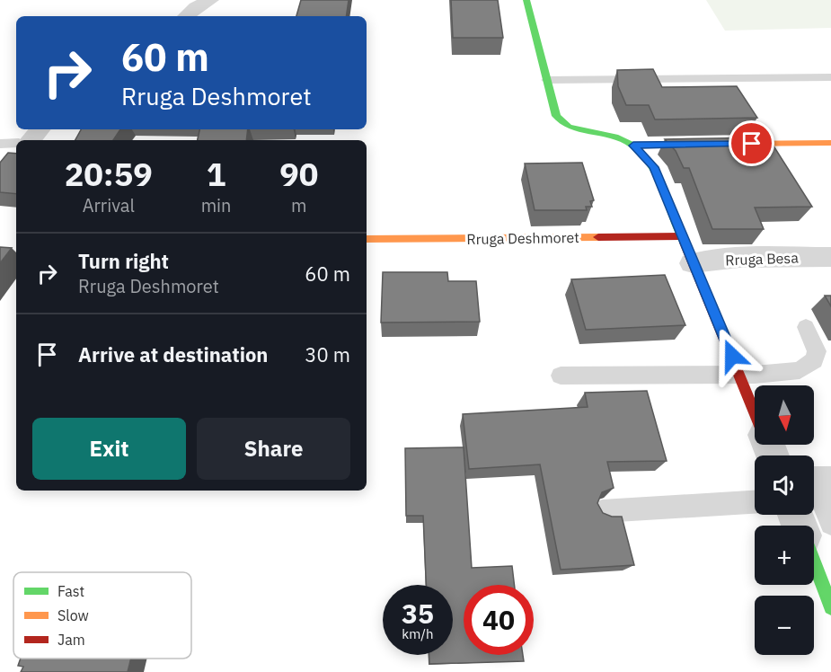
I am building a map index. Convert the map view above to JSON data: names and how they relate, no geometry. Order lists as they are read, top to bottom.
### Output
{
  "streets": {
    "street": ["Rruga Deshmoret", "Rruga Besa"]
  },
  "legend": ["Fast", "Slow", "Jam"],
  "north": "bottom",
  "page": {
    "turn": ["60 m", "Rruga Deshmoret"],
    "eta": [
      "20:59",
      "Arrival",
      "1",
      "min",
      "90",
      "m"
    ],
    "list": [
      {
        "name": "Turn right",
        "note": "Rruga Deshmoret",
        "value": "60 m"
      },
      {
        "name": "Arrive at destination",
        "value": "30 m"
      }
    ],
    "map_buttons": ["+", "−"],
    "buttons": ["Exit", "Share"],
    "speed": "35 km/h",
    "limit": "40"
  }
}
